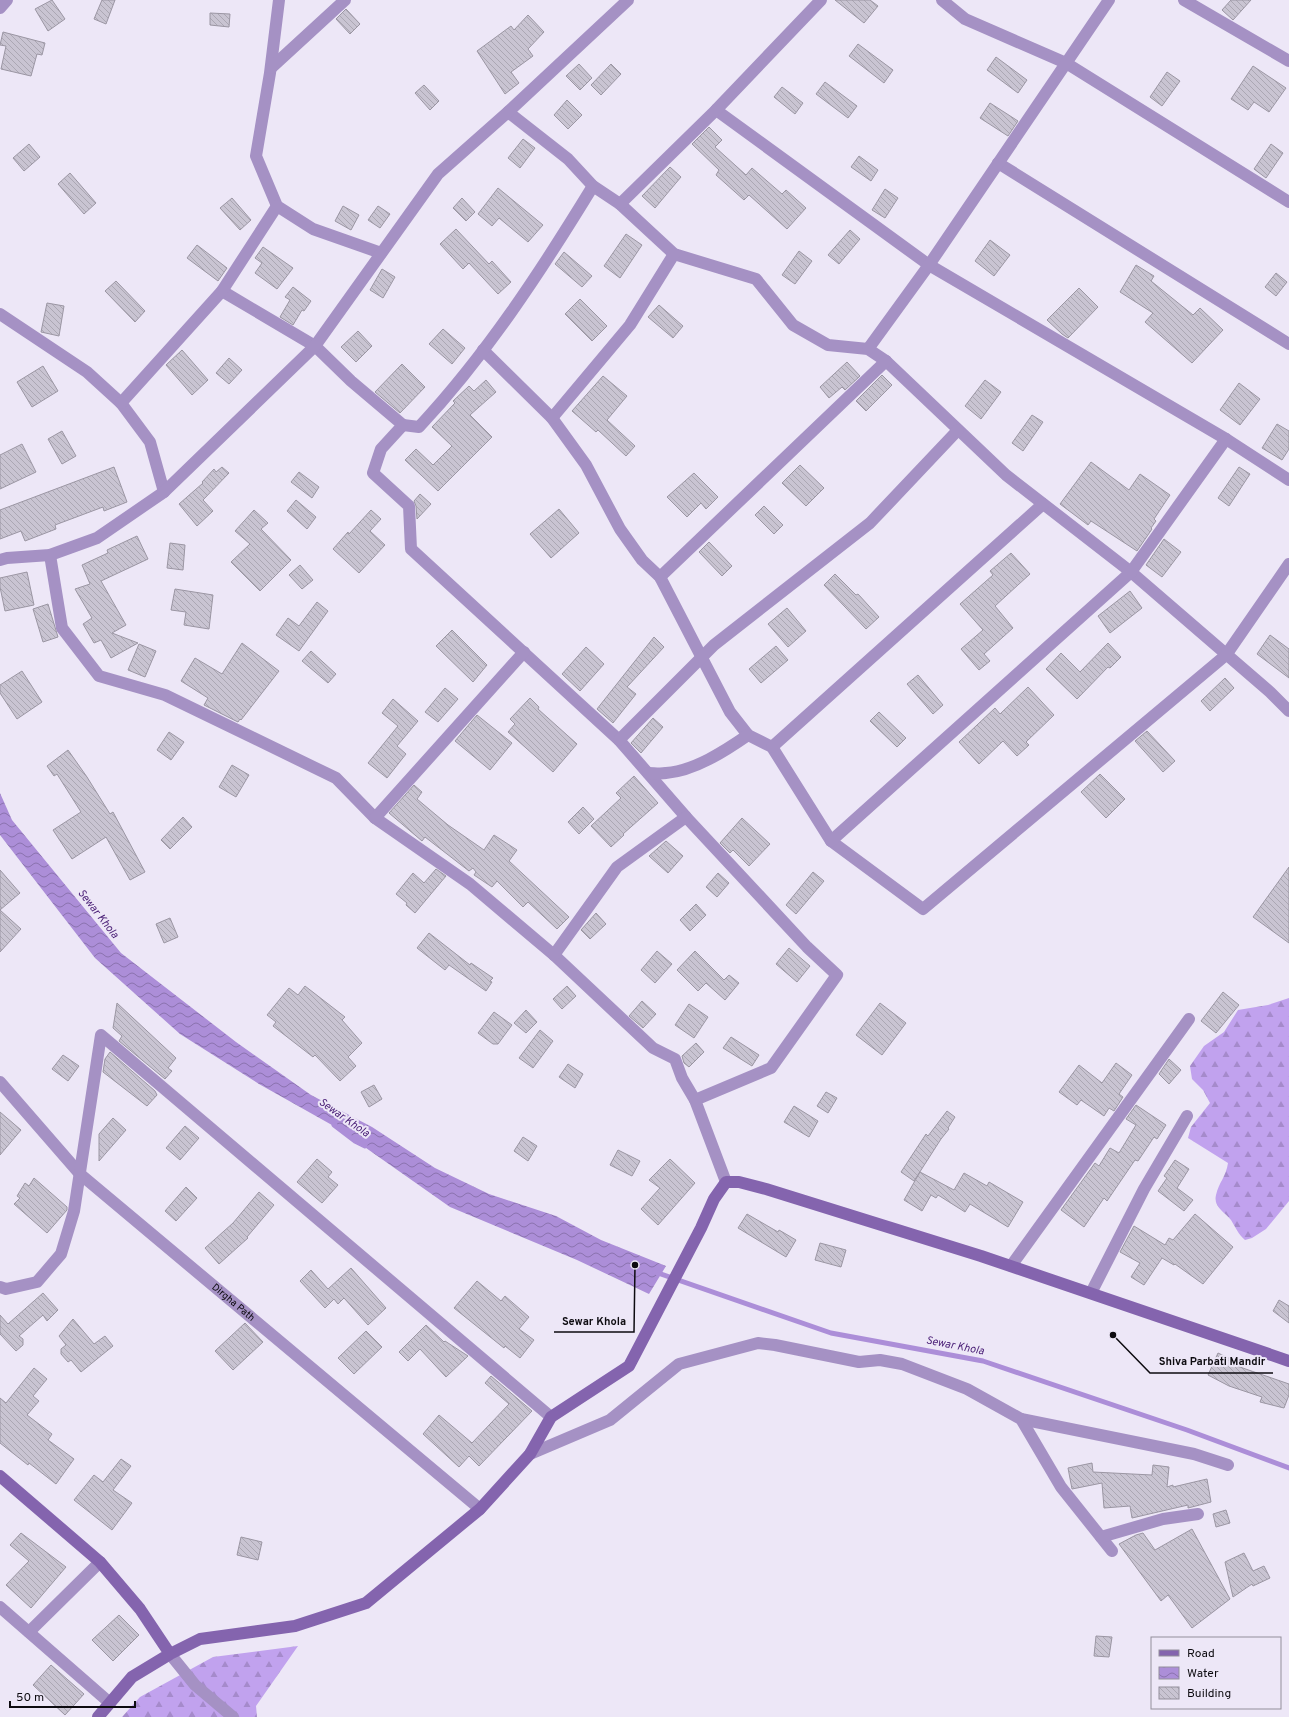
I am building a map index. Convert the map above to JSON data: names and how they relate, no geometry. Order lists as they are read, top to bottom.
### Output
{
  "streets": {
    "street": ["Dirgha Path"]
  },
  "water": ["Sewar Khola"],
  "places": ["Sewar Khola", "Shiva Parbati Mandir"],
  "legend": ["Road", "Water", "Building"],
  "scale_bar": "50 m"
}
